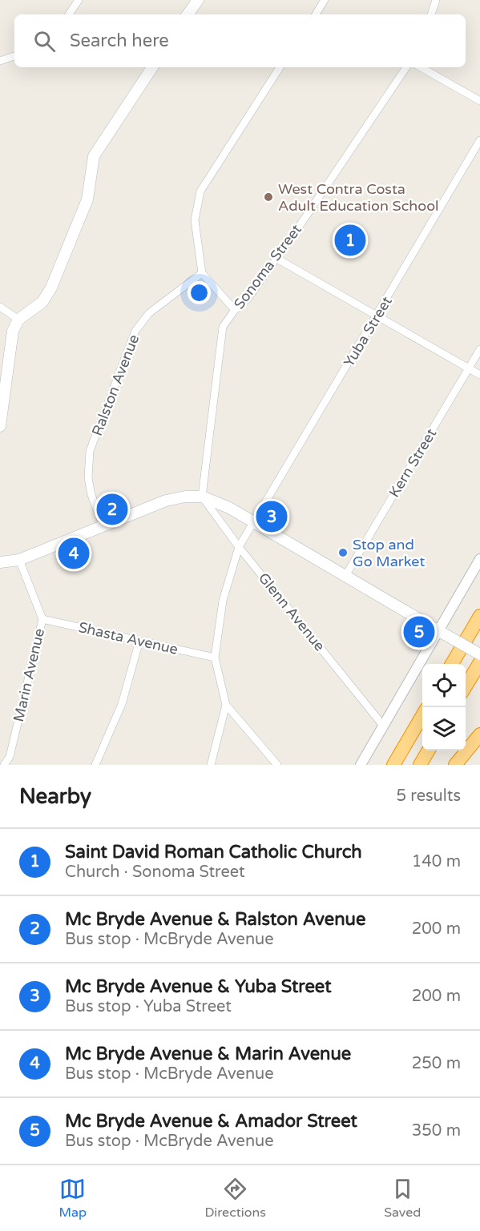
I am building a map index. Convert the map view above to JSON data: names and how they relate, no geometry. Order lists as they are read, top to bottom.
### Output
{
  "streets": {
    "street": [
      "Sonoma Street",
      "Yuba Street",
      "Ralston Avenue",
      "Kern Street",
      "Glenn Avenue",
      "Shasta Avenue",
      "Marin Avenue"
    ]
  },
  "crossings": [
    ["Sonoma Street", "Glenn Avenue"],
    ["Yuba Street", "Glenn Avenue"],
    ["Yuba Street", "Shasta Avenue"],
    ["Shasta Avenue", "Marin Avenue"]
  ],
  "places": ["West Contra Costa Adult Education School", "Stop and Go Market"],
  "page": {
    "search": "Search here",
    "pins": [
      "1",
      "2",
      "3",
      "4",
      "5"
    ],
    "heading": ["Nearby", "5 results"],
    "list": [
      {
        "mark": "1",
        "name": "Saint David Roman Catholic Church",
        "note": "Church · Sonoma Street",
        "value": "140 m"
      },
      {
        "mark": "2",
        "name": "Mc Bryde Avenue & Ralston Avenue",
        "note": "Bus stop · McBryde Avenue",
        "value": "200 m"
      },
      {
        "mark": "3",
        "name": "Mc Bryde Avenue & Yuba Street",
        "note": "Bus stop · Yuba Street",
        "value": "200 m"
      },
      {
        "mark": "4",
        "name": "Mc Bryde Avenue & Marin Avenue",
        "note": "Bus stop · McBryde Avenue",
        "value": "250 m"
      },
      {
        "mark": "5",
        "name": "Mc Bryde Avenue & Amador Street",
        "note": "Bus stop · McBryde Avenue",
        "value": "350 m"
      }
    ],
    "nav": ["Map", "Directions", "Saved"]
  }
}
